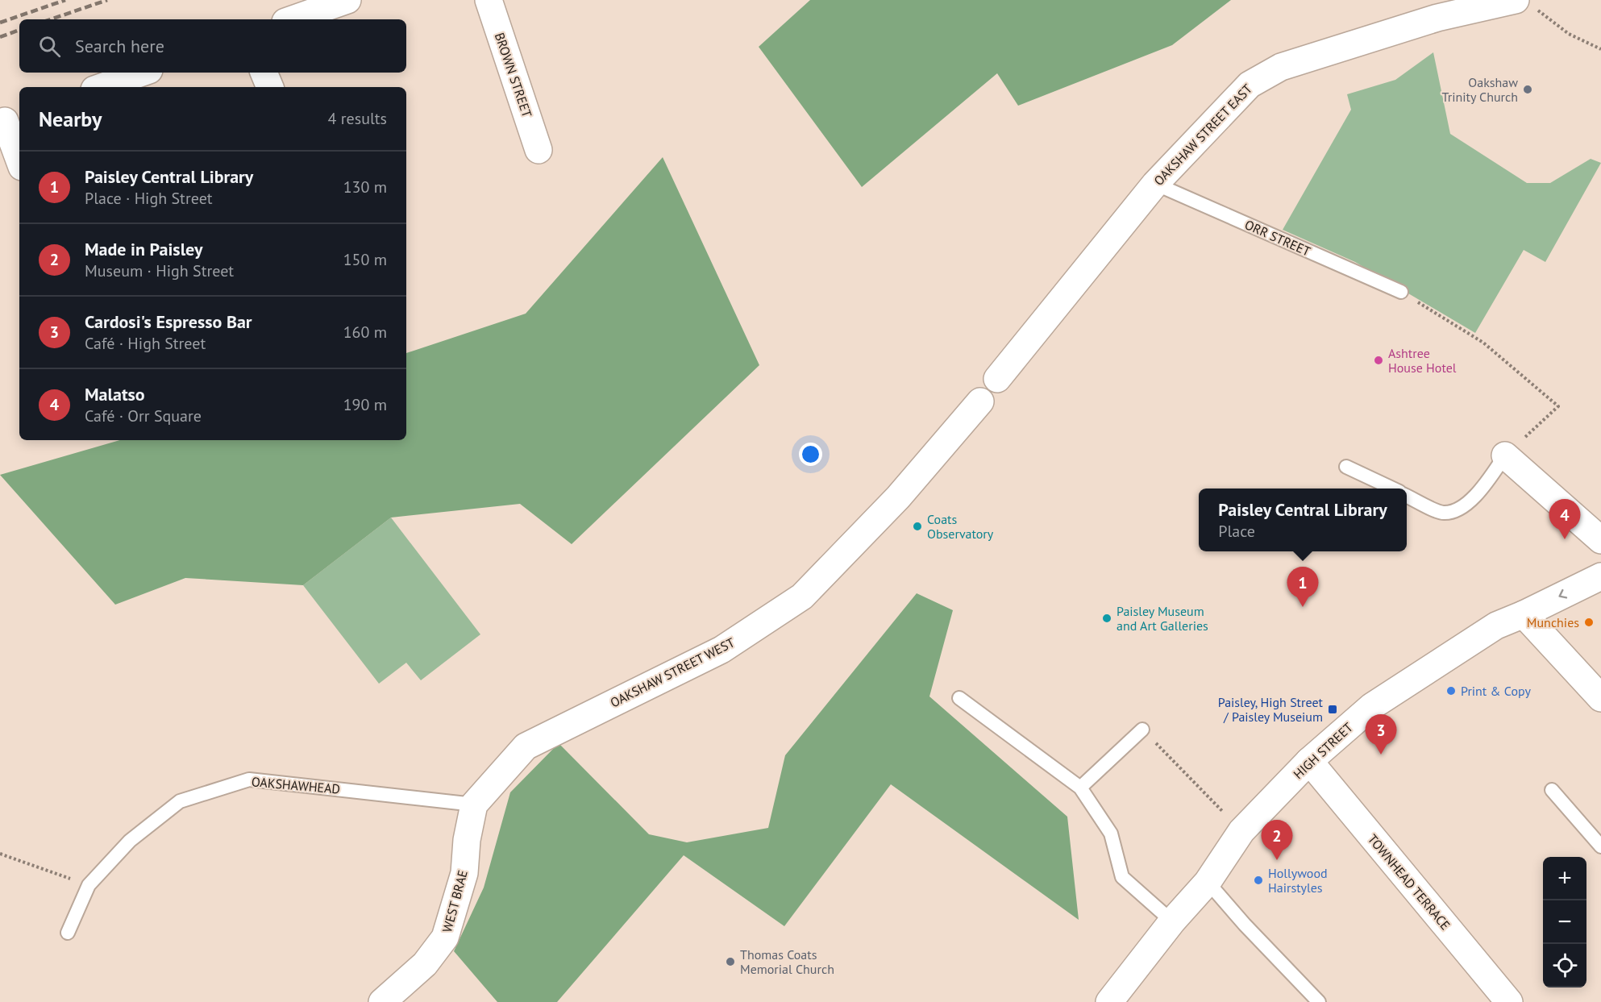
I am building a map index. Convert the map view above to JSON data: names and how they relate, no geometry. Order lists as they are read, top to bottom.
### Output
{
  "streets": {
    "street": [
      "BROWN STREET",
      "OAKSHAW STREET EAST",
      "OAKSHAW STREET WEST",
      "HIGH STREET",
      "TOWNHEAD TERRACE",
      "WEST BRAE"
    ],
    "lane": ["ORR STREET", "OAKSHAWHEAD"]
  },
  "crossings": [
    ["OAKSHAW STREET EAST", "ORR STREET"],
    ["OAKSHAW STREET WEST", "OAKSHAWHEAD"],
    ["OAKSHAW STREET WEST", "WEST BRAE"],
    ["HIGH STREET", "TOWNHEAD TERRACE"],
    ["OAKSHAWHEAD", "WEST BRAE"]
  ],
  "places": {
    "other": [
      "Oakshaw Trinity Church",
      "Ashtree House Hotel",
      "Coats Observatory",
      "Paisley Museum and Art Galleries",
      "Munchies",
      "Print & Copy",
      "Hollywood Hairstyles",
      "Thomas Coats Memorial Church"
    ],
    "transit": ["Paisley, High Street / Paisley Museium"]
  },
  "page": {
    "search": "Search here",
    "heading": ["Nearby", "4 results"],
    "list": [
      {
        "mark": "1",
        "name": "Paisley Central Library",
        "note": "Place · High Street",
        "value": "130 m"
      },
      {
        "mark": "2",
        "name": "Made in Paisley",
        "note": "Museum · High Street",
        "value": "150 m"
      },
      {
        "mark": "3",
        "name": "Cardosi's Espresso Bar",
        "note": "Café · High Street",
        "value": "160 m"
      },
      {
        "mark": "4",
        "name": "Malatso",
        "note": "Café · Orr Square",
        "value": "190 m"
      }
    ],
    "popup": ["Paisley Central Library", "Place"],
    "pins": [
      "4",
      "1",
      "3",
      "2"
    ],
    "map_buttons": ["+", "−"]
  }
}
